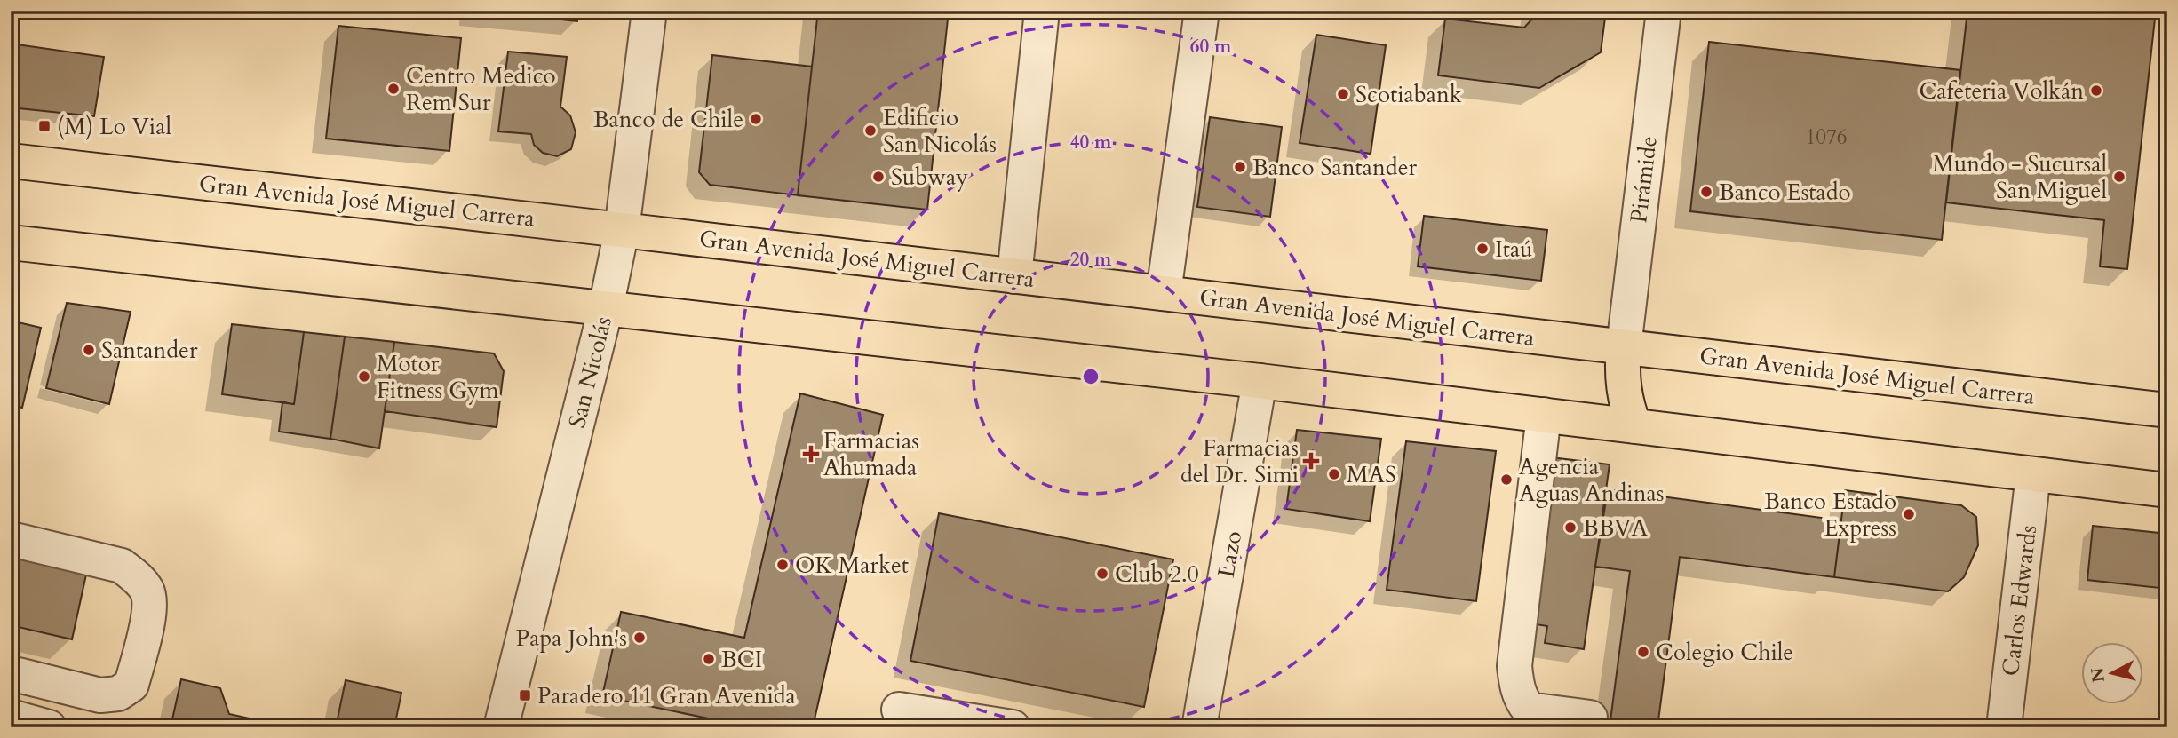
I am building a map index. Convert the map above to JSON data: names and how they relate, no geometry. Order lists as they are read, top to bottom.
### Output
{
  "streets": {
    "main road": ["Gran Avenida José Miguel Carrera"],
    "street": [
      "Pirámide",
      "San Nicolás",
      "Lazo",
      "Carlos Edwards"
    ]
  },
  "crossings": [
    ["Pirámide", "Gran Avenida José Miguel Carrera"],
    ["Gran Avenida José Miguel Carrera", "San Nicolás"]
  ],
  "places": {
    "other": [
      "Centro Medico Rem Sur",
      "Cafeteria Volkán",
      "Scotiabank",
      "Banco de Chile",
      "Edificio San Nicolás",
      "Banco Santander",
      "Subway",
      "Mundo - Sucursal San Miguel",
      "Banco Estado",
      "Itaú",
      "Santander",
      "Motor Fitness Gym",
      "MAS",
      "Agencia Aguas Andinas",
      "Banco Estado Express",
      "BBVA",
      "OK Market",
      "Club 2.0",
      "Papa John's",
      "Colegio Chile",
      "BCI"
    ],
    "transit": ["(M) Lo Vial", "Paradero 11 Gran Avenida"],
    "health": ["Farmacias Ahumada", "Farmacias del Dr. Simi"]
  },
  "house_numbers": ["1076"],
  "north": "left",
  "rings": ["60 m", "40 m", "20 m"]
}
